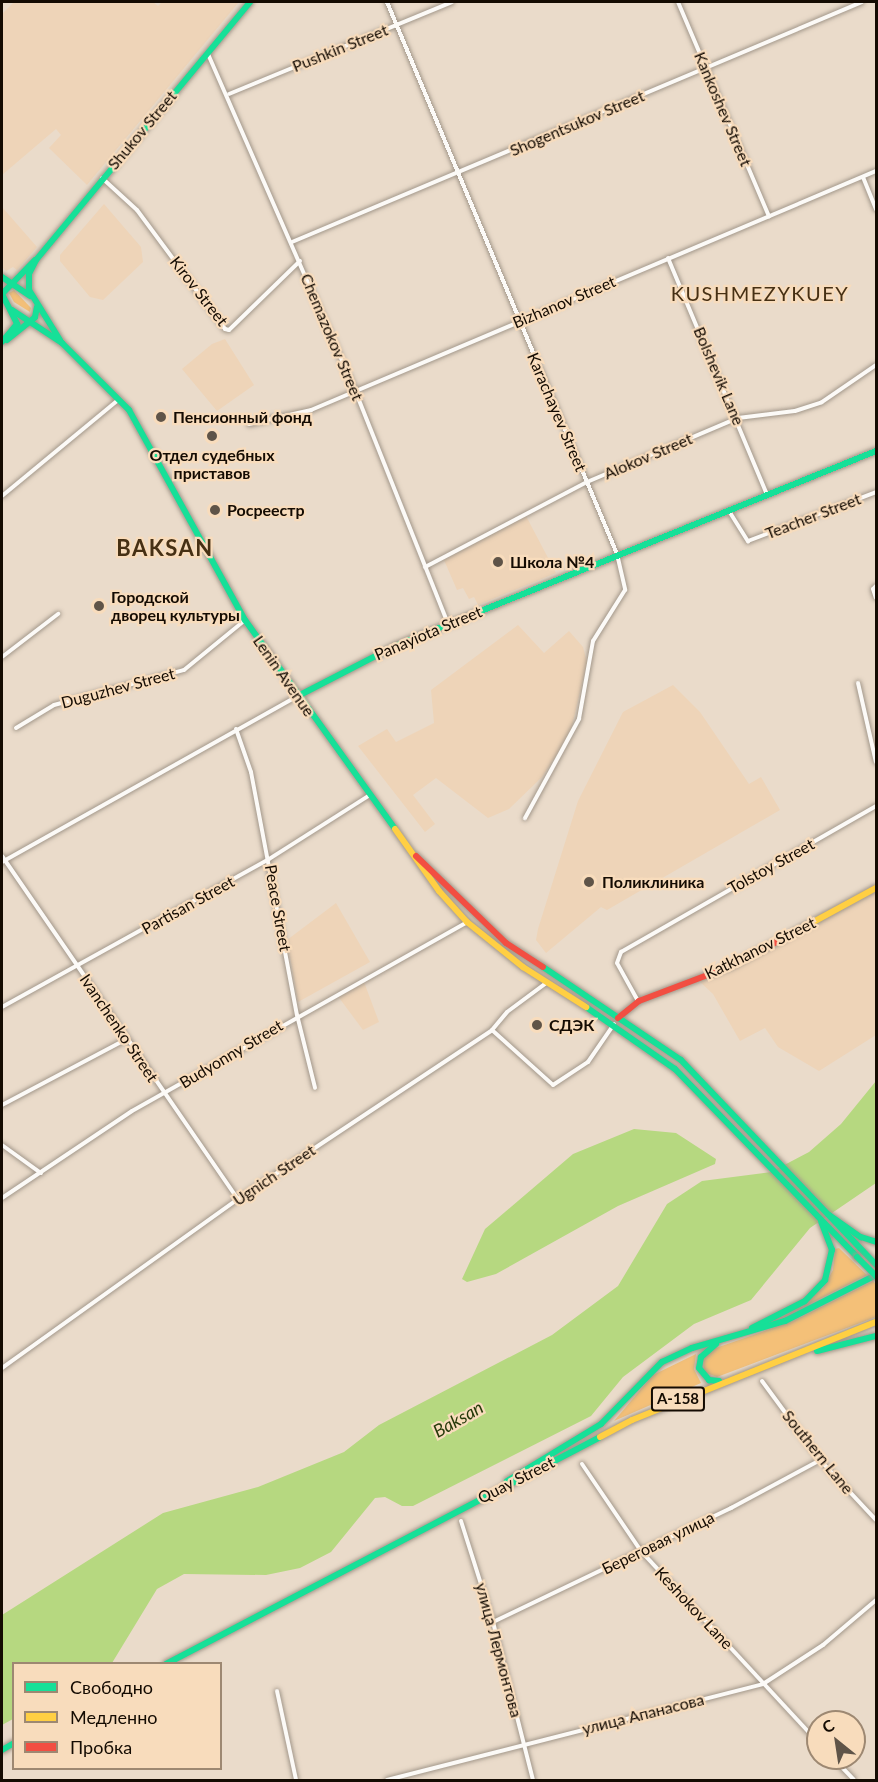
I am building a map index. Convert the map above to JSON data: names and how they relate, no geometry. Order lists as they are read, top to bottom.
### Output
{
  "streets": {
    "main road": [
      "Shukov Street",
      "Panayiota Street",
      "Lenin Avenue",
      "Katkhanov Street",
      "А-158",
      "Quay Street"
    ],
    "street": [
      "Pushkin Street",
      "Kankoshev Street",
      "Shogentsukov Street",
      "Kirov Street",
      "Bizhanov Street",
      "Chemazokov Street",
      "Bolshevik Lane",
      "Karachayev Street",
      "Alokov Street",
      "Teacher Street",
      "Duguzhev Street",
      "Tolstoy Street",
      "Partisan Street",
      "Peace Street",
      "Ivanchenko Street",
      "Budyonny Street",
      "Ugnich Street",
      "Southern Lane",
      "Береговая улица",
      "Keshokov Lane",
      "улица Лермонтова",
      "улица Апанасова"
    ]
  },
  "crossings": [
    ["Pushkin Street", "Chemazokov Street"],
    ["Pushkin Street", "Karachayev Street"],
    ["Kankoshev Street", "Shogentsukov Street"],
    ["Kankoshev Street", "Bizhanov Street"],
    ["Shogentsukov Street", "Chemazokov Street"],
    ["Shogentsukov Street", "Karachayev Street"],
    ["Shukov Street", "Kirov Street"],
    ["Shukov Street", "Chemazokov Street"],
    ["Kirov Street", "Chemazokov Street"],
    ["Bizhanov Street", "Chemazokov Street"],
    ["Bizhanov Street", "Bolshevik Lane"],
    ["Bizhanov Street", "Karachayev Street"],
    ["Chemazokov Street", "Alokov Street"],
    ["Chemazokov Street", "Panayiota Street"],
    ["Bolshevik Lane", "Alokov Street"],
    ["Bolshevik Lane", "Panayiota Street"],
    ["Karachayev Street", "Alokov Street"],
    ["Karachayev Street", "Panayiota Street"],
    ["Teacher Street", "Panayiota Street"],
    ["Panayiota Street", "Lenin Avenue"],
    ["Panayiota Street", "Peace Street"],
    ["Panayiota Street", "Ivanchenko Street"],
    ["Lenin Avenue", "Duguzhev Street"],
    ["Lenin Avenue", "Partisan Street"],
    ["Lenin Avenue", "Katkhanov Street"],
    ["Lenin Avenue", "Budyonny Street"],
    ["Lenin Avenue", "Ugnich Street"],
    ["Lenin Avenue", "А-158"],
    ["Tolstoy Street", "Katkhanov Street"],
    ["Partisan Street", "Peace Street"],
    ["Partisan Street", "Ivanchenko Street"],
    ["Peace Street", "Budyonny Street"],
    ["Ivanchenko Street", "Budyonny Street"],
    ["Ivanchenko Street", "Ugnich Street"],
    ["А-158", "Quay Street"],
    ["Southern Lane", "Береговая улица"],
    ["Береговая улица", "Keshokov Lane"],
    ["Береговая улица", "улица Лермонтова"],
    ["Keshokov Lane", "улица Апанасова"],
    ["улица Лермонтова", "улица Апанасова"]
  ],
  "districts": ["KUSHMEZYKUEY", "BAKSAN"],
  "water": ["Baksan"],
  "places": [
    "Пенсионный фонд",
    "Отдел судебных приставов",
    "Росреестр",
    "Школа №4",
    "Городской дворец культуры",
    "Поликлиника",
    "СДЭК"
  ],
  "legend": ["Свободно", "Медленно", "Пробка"],
  "north": "top left"
}
